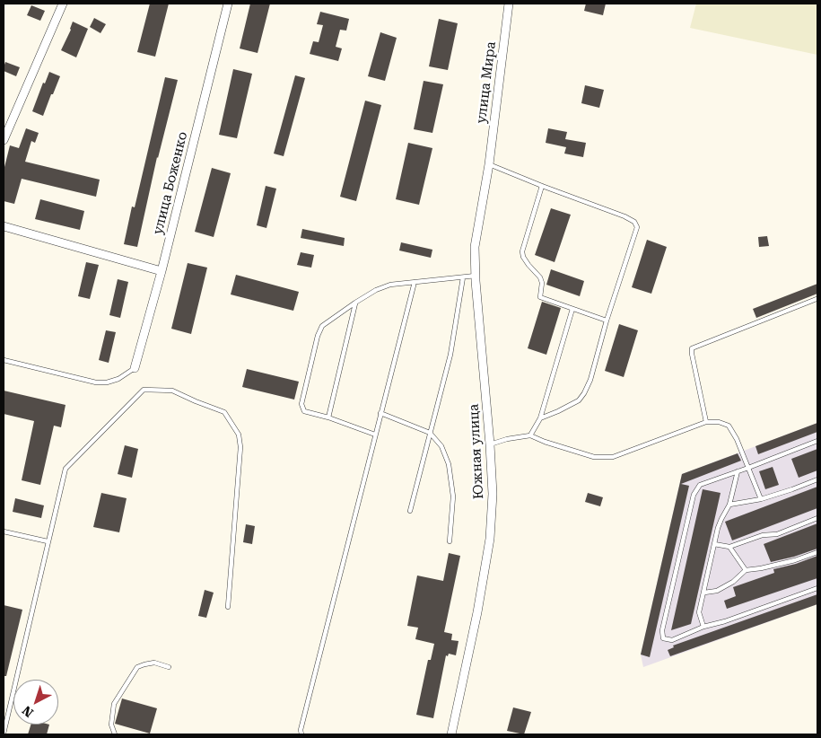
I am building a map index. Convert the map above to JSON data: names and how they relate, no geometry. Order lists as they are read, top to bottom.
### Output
{
  "streets": {
    "street": ["улица Мира", "улица Боженко", "Южная улица"]
  },
  "crossings": [
    ["улица Мира", "Южная улица"]
  ],
  "north": "bottom left"
}
